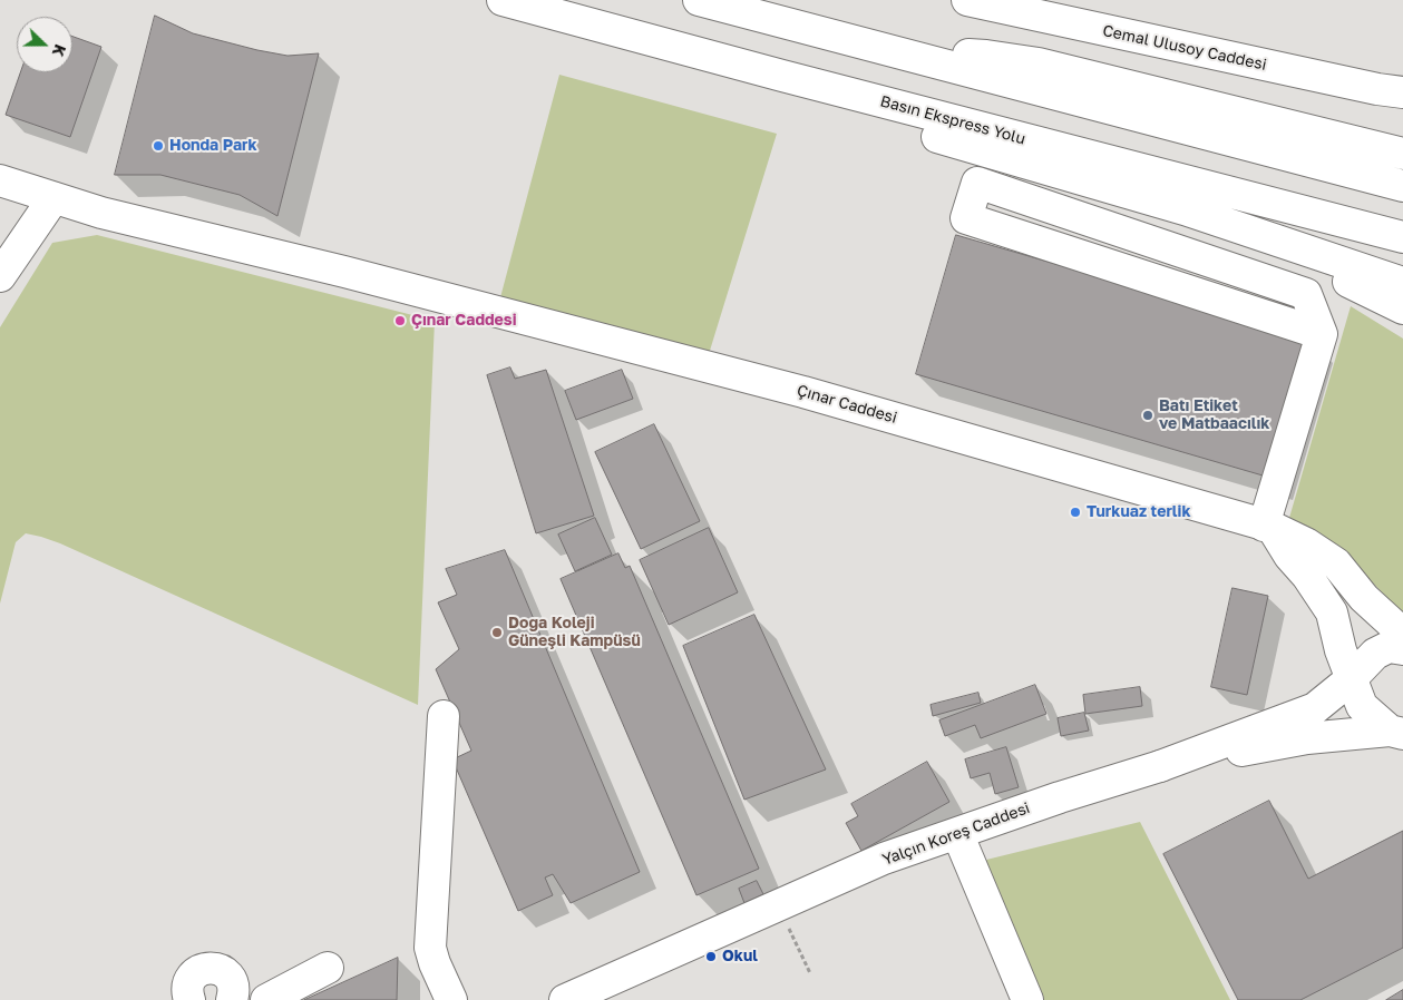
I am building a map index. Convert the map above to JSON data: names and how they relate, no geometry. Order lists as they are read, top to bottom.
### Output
{
  "streets": {
    "main road": [
      "Cemal Ulusoy Caddesi",
      "Basın Ekspress Yolu",
      "Çınar Caddesi",
      "Yalçın Koreş Caddesi"
    ]
  },
  "places": [
    "Honda Park",
    "Çınar Caddesi",
    "Batı Etiket ve Matbaacılık",
    "Turkuaz terlik",
    "Doğa Koleji Güneşli Kampüsü",
    "Okul"
  ],
  "north": "right"
}
